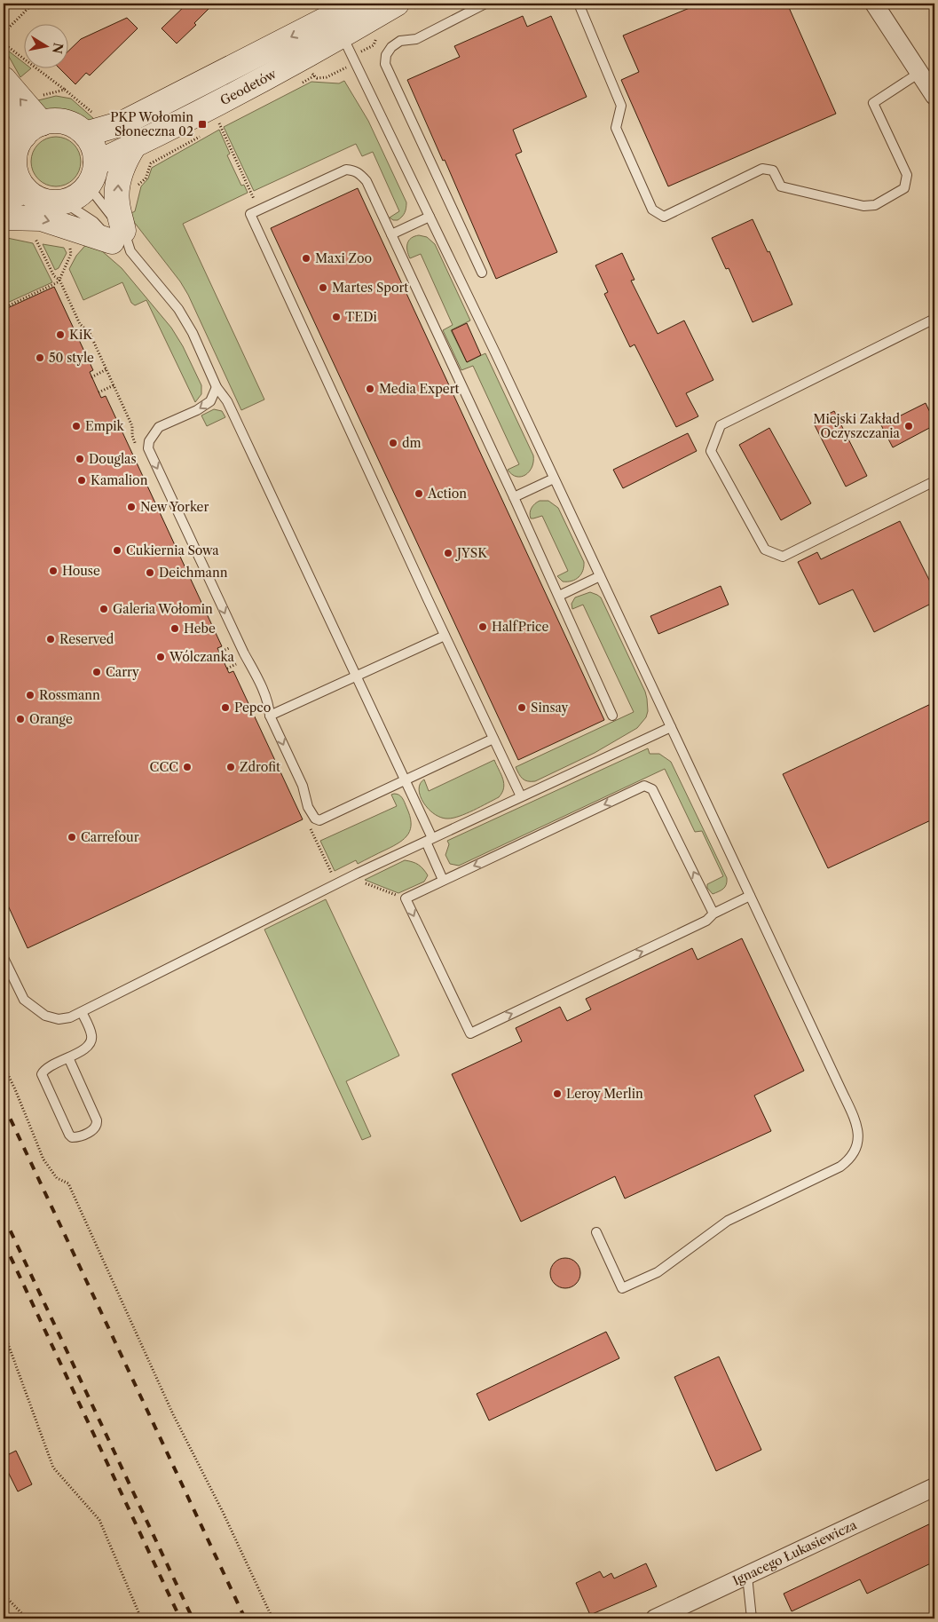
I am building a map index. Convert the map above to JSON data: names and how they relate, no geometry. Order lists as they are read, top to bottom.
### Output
{
  "streets": {
    "main road": ["Geodetów"],
    "street": ["Ignacego Łukasiewicza"]
  },
  "places": {
    "transit": ["PKP Wołomin Słoneczna 02"],
    "other": [
      "Maxi Zoo",
      "Martes Sport",
      "TEDi",
      "KiK",
      "50 style",
      "Media Expert",
      "Empik",
      "Miejski Zakład Oczyszczania",
      "dm",
      "Douglas",
      "Kamalion",
      "Action",
      "New Yorker",
      "Cukiernia Sowa",
      "JYSK",
      "House",
      "Deichmann",
      "Galeria Wołomin",
      "HalfPrice",
      "Hebe",
      "Reserved",
      "Wólczanka",
      "Carry",
      "Rossmann",
      "Pepco",
      "Sinsay",
      "Orange",
      "CCC",
      "Zdrofit",
      "Carrefour",
      "Leroy Merlin"
    ]
  },
  "north": "right"
}
